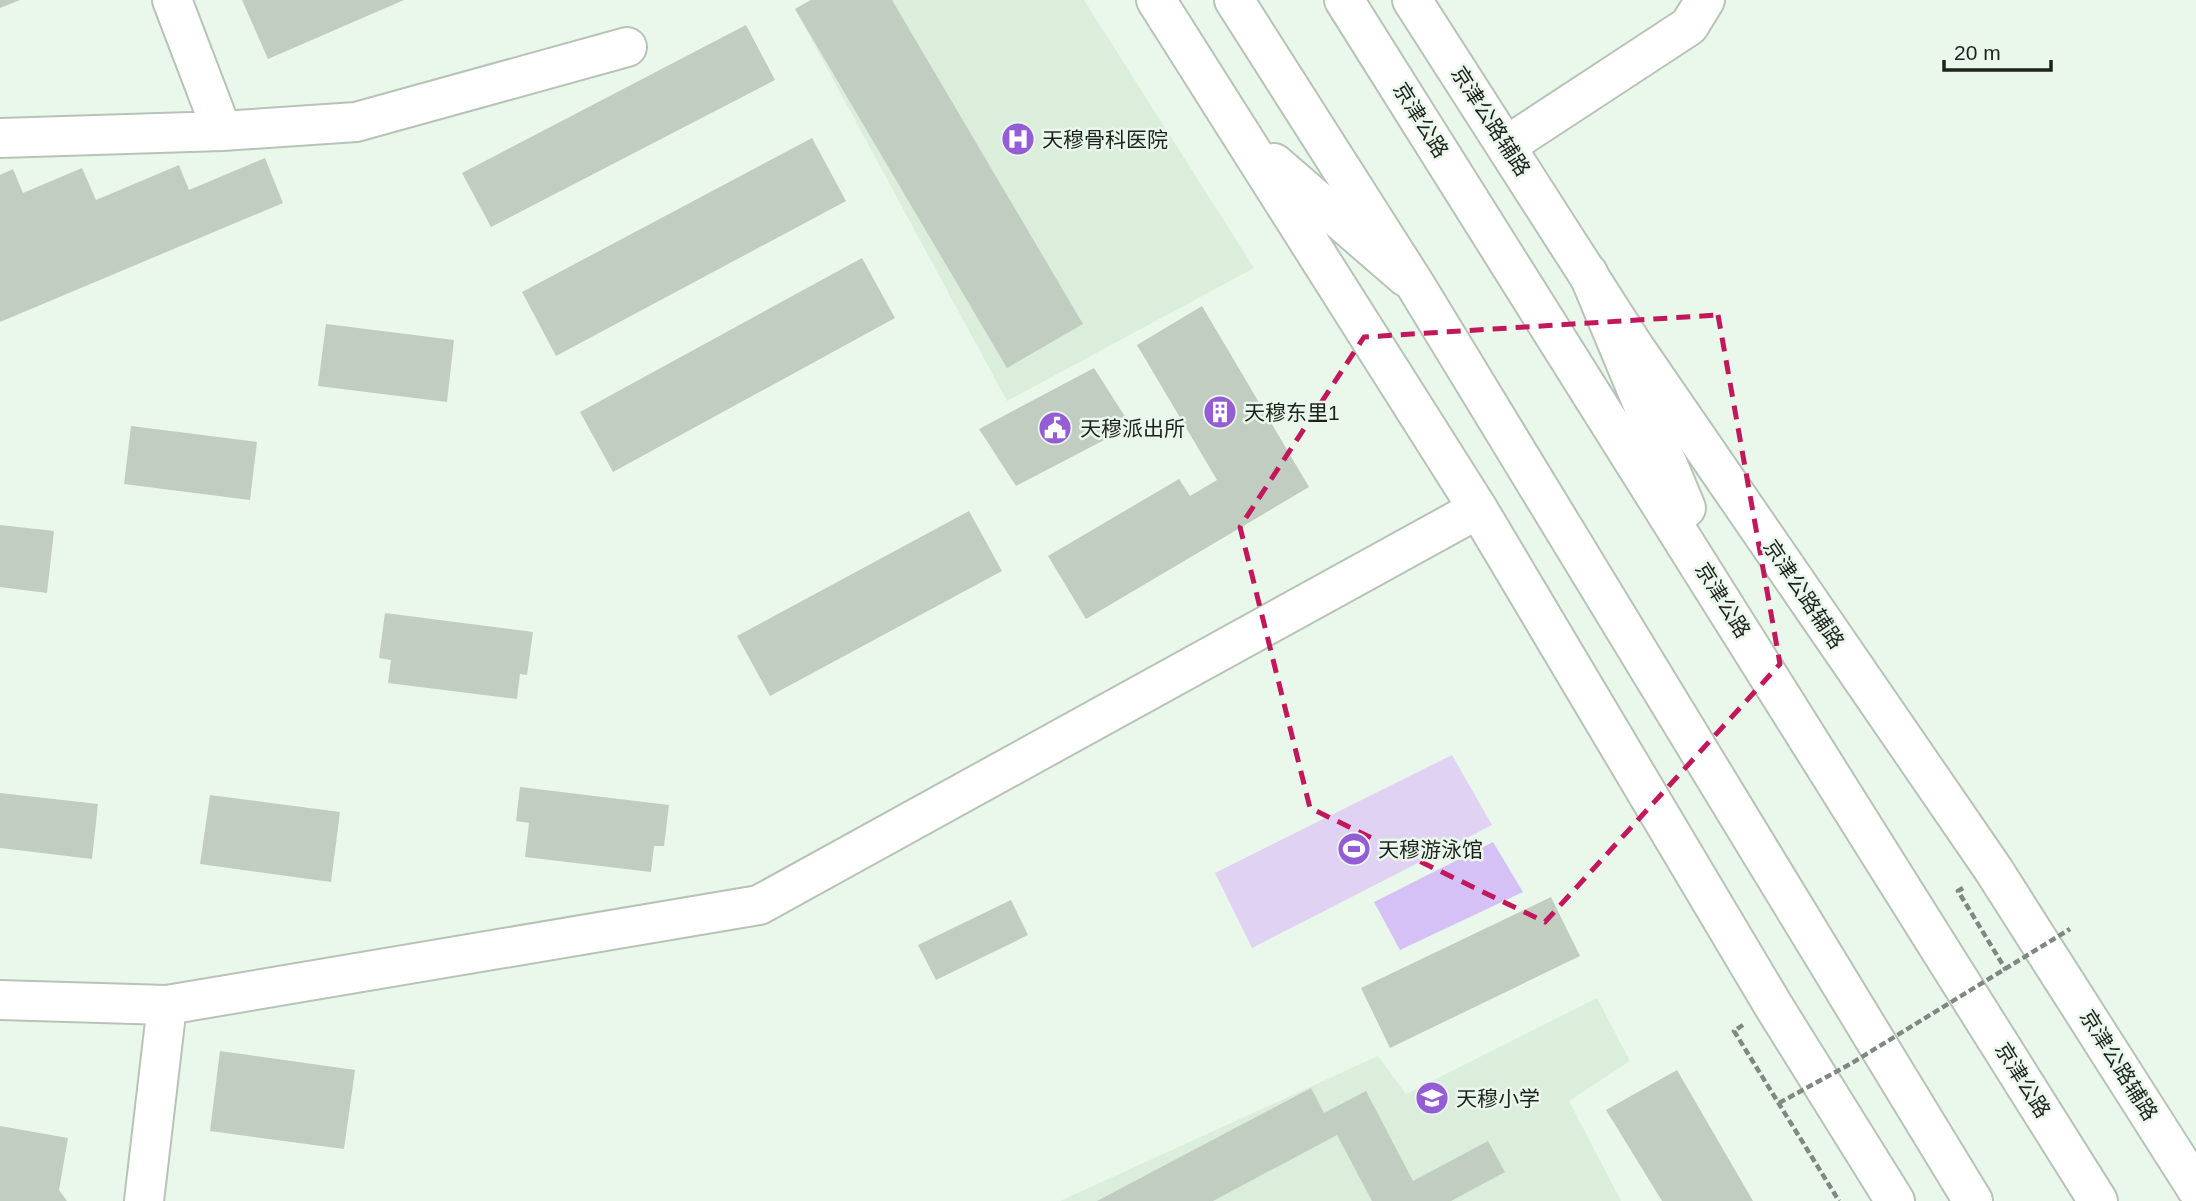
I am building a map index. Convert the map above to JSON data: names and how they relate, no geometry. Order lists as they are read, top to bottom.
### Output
{
  "streets": {
    "main road": ["京津公路", "京津公路辅路"]
  },
  "places": {
    "hospital": ["天穆骨科医院"],
    "building": ["天穆东里1"],
    "public building": ["天穆派出所"],
    "sports": ["天穆游泳馆"],
    "school or university": ["天穆小学"]
  },
  "scale_bar": "20 m"
}
